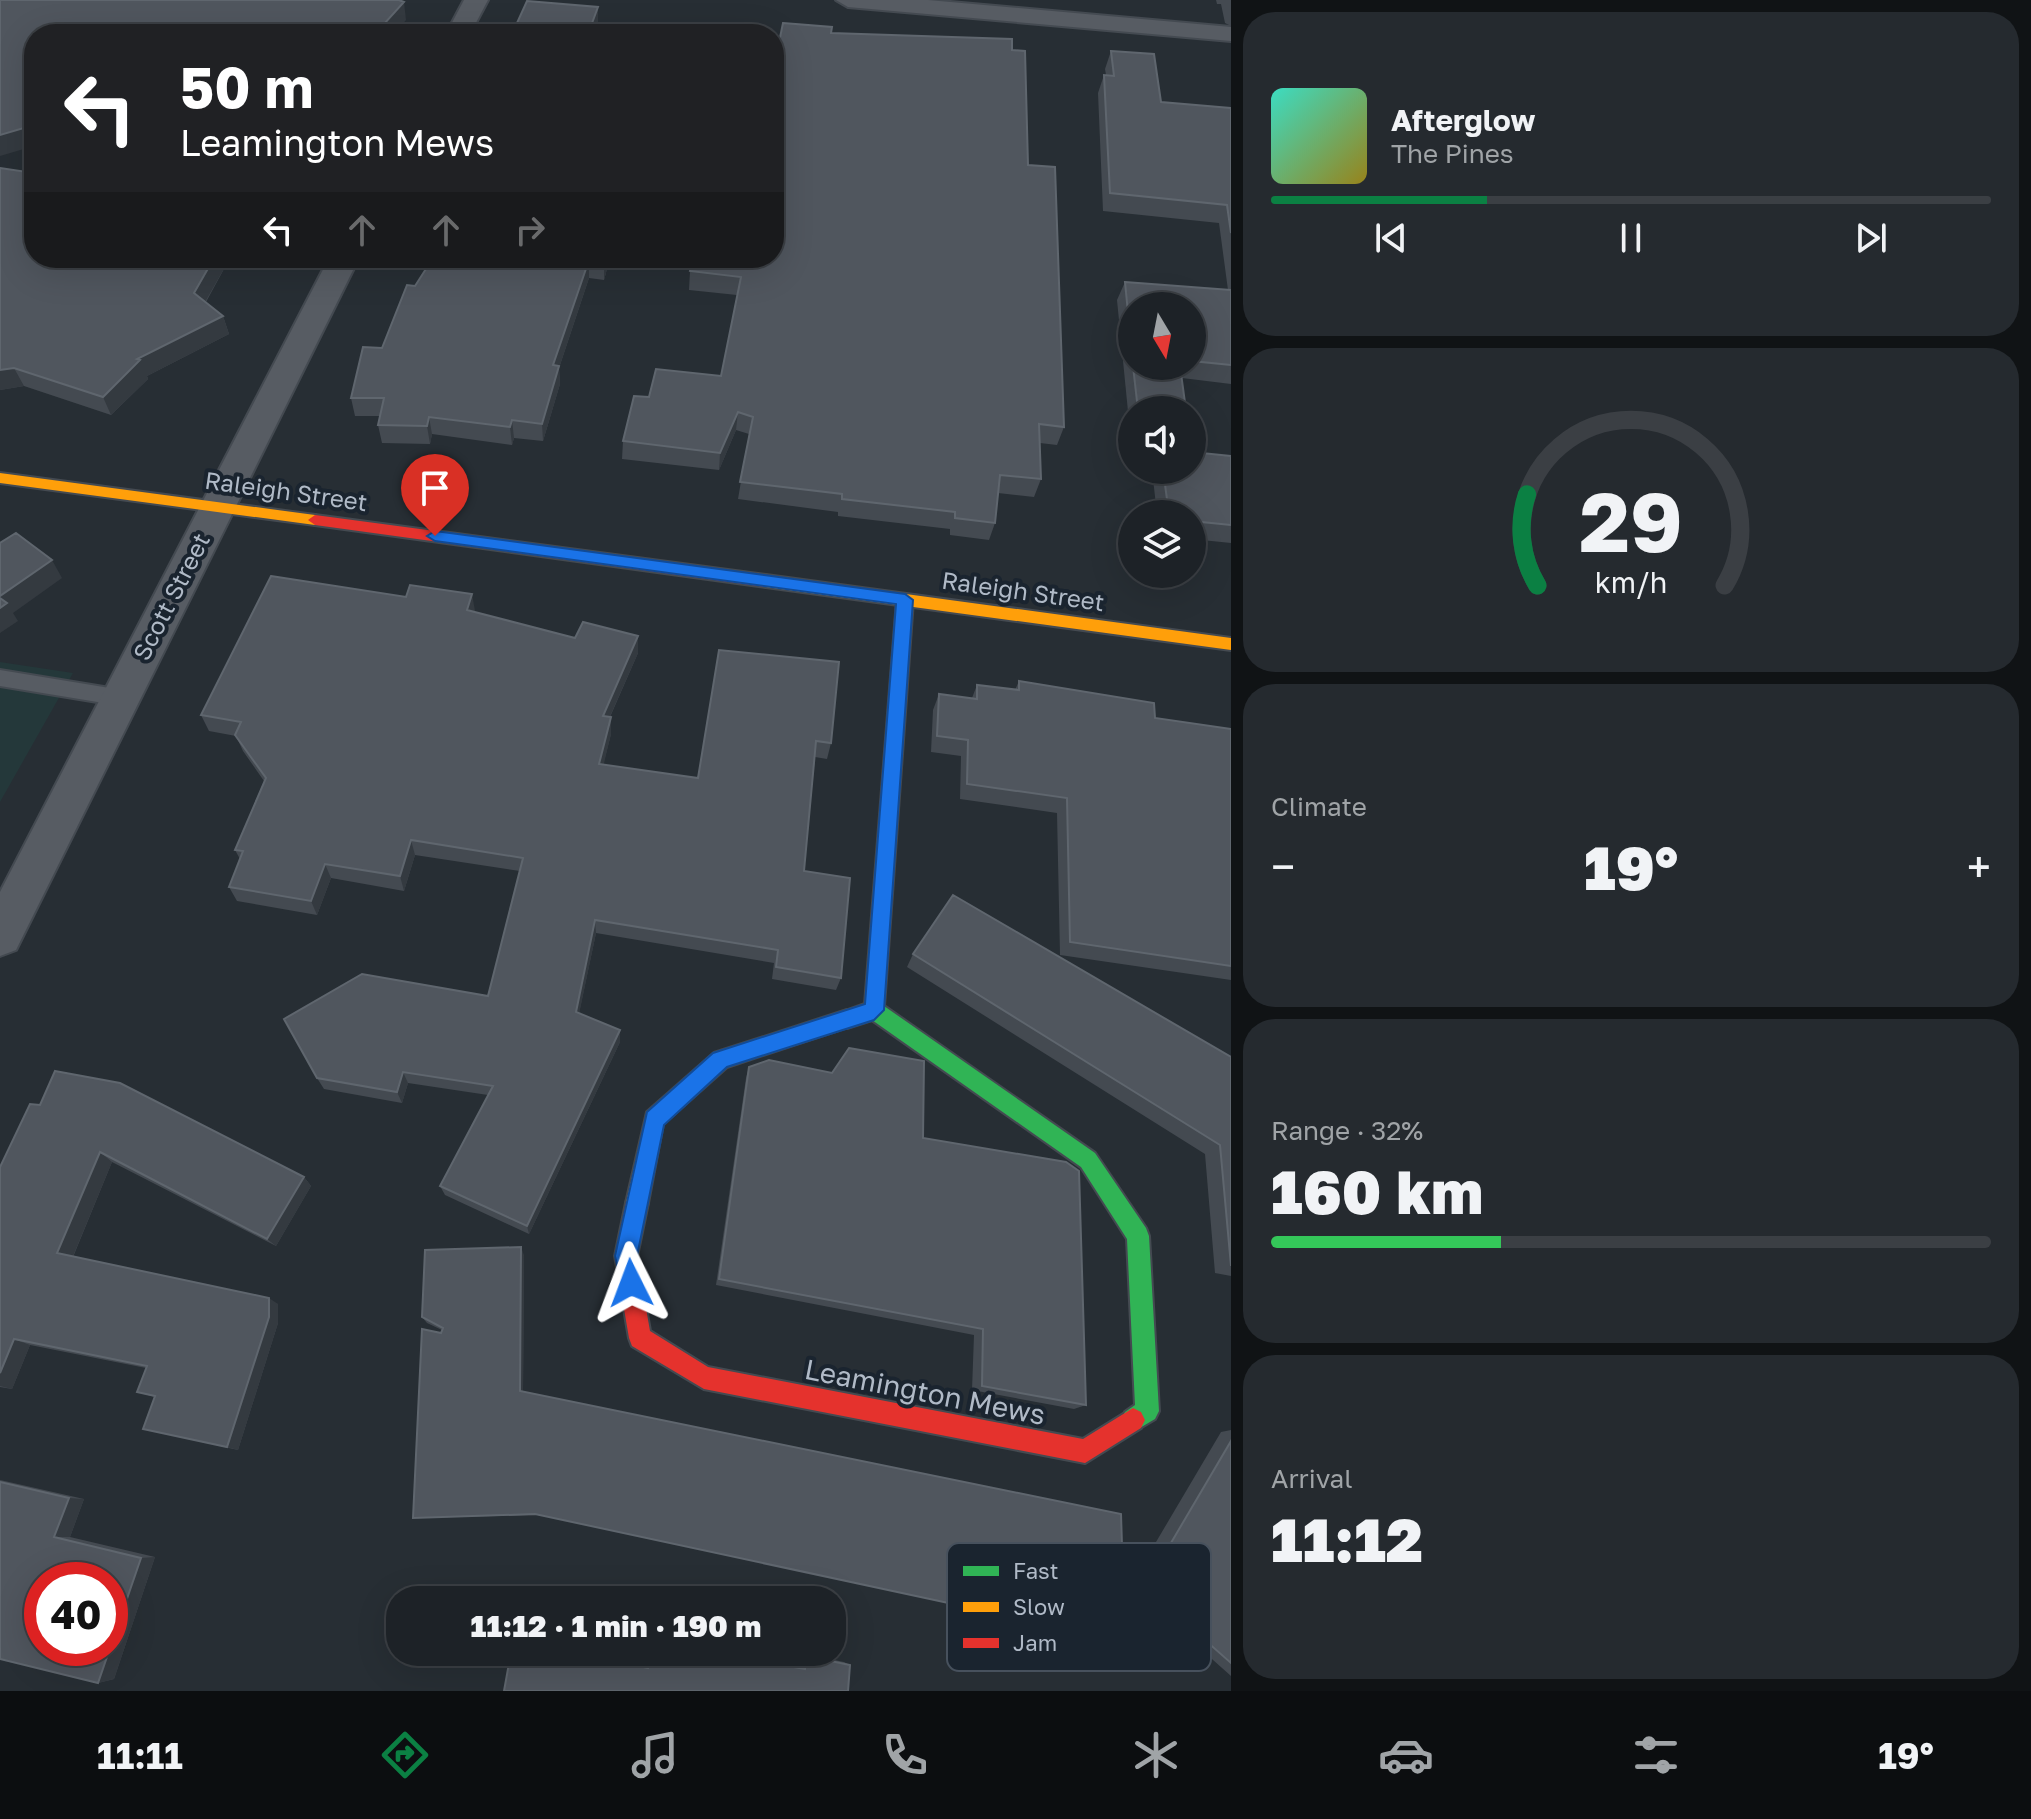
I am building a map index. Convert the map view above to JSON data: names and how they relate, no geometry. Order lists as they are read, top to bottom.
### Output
{
  "streets": {
    "street": ["Raleigh Street", "Scott Street", "Leamington Mews"]
  },
  "crossings": [
    ["Raleigh Street", "Scott Street"]
  ],
  "legend": ["Fast", "Slow", "Jam"],
  "north": "bottom",
  "page": {
    "turn": ["50 m", "Leamington Mews"],
    "song": ["Afterglow", "The Pines"],
    "tile": [
      "Climate",
      ["Range · 32%", "160 km"],
      ["Arrival", "11:12"]
    ],
    "heat": ["−", "19°", "+"],
    "limit": "40",
    "trip": "11:12 · 1 min · 190 m",
    "tabs": ["11:11", "19°"],
    "gauge": ["29", "km/h"]
  }
}
